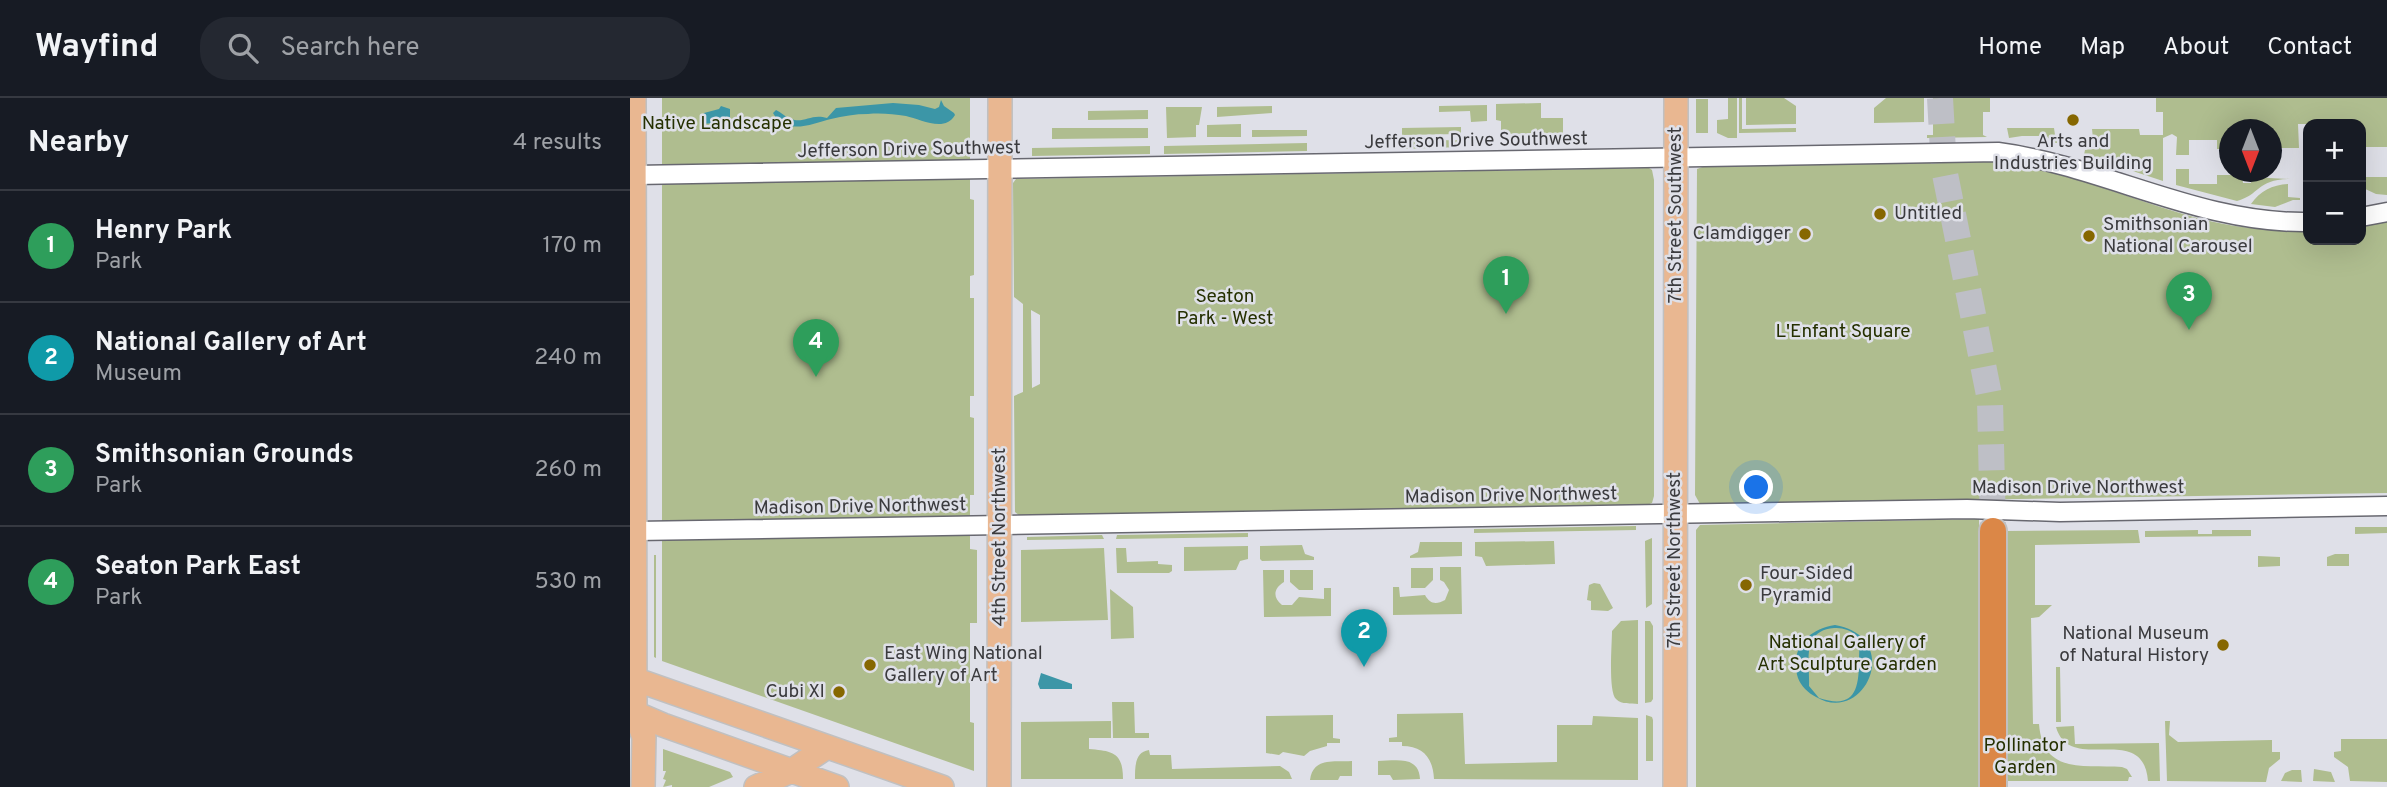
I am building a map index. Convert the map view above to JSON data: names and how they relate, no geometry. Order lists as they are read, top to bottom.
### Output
{
  "streets": {
    "main road": ["7th Street Southwest", "4th Street Northwest", "7th Street Northwest"],
    "street": ["Jefferson Drive Southwest", "Madison Drive Northwest"]
  },
  "crossings": [
    ["Jefferson Drive Southwest", "7th Street Southwest"],
    ["Jefferson Drive Southwest", "4th Street Northwest"],
    ["7th Street Southwest", "7th Street Northwest"],
    ["Madison Drive Northwest", "4th Street Northwest"],
    ["Madison Drive Northwest", "7th Street Northwest"]
  ],
  "parks": [
    "Native Landscape",
    "Seaton Park - West",
    "L'Enfant Square",
    "National Gallery of Art Sculpture Garden",
    "Pollinator Garden"
  ],
  "places": [
    "Arts and Industries Building",
    "Untitled",
    "Clamdigger",
    "Smithsonian National Carousel",
    "Four-Sided Pyramid",
    "National Museum of Natural History",
    "East Wing National Gallery of Art",
    "Cubi XI"
  ],
  "north": "bottom",
  "page": {
    "header": "Wayfind",
    "search": "Search here",
    "nav": [
      "Home",
      "Map",
      "About",
      "Contact"
    ],
    "heading": ["Nearby", "4 results"],
    "map_buttons": ["+", "−"],
    "list": [
      {
        "mark": "1",
        "name": "Henry Park",
        "note": "Park",
        "value": "170 m"
      },
      {
        "mark": "2",
        "name": "National Gallery of Art",
        "note": "Museum",
        "value": "240 m"
      },
      {
        "mark": "3",
        "name": "Smithsonian Grounds",
        "note": "Park",
        "value": "260 m"
      },
      {
        "mark": "4",
        "name": "Seaton Park East",
        "note": "Park",
        "value": "530 m"
      }
    ],
    "pins": [
      "1",
      "3",
      "4",
      "2"
    ]
  }
}
